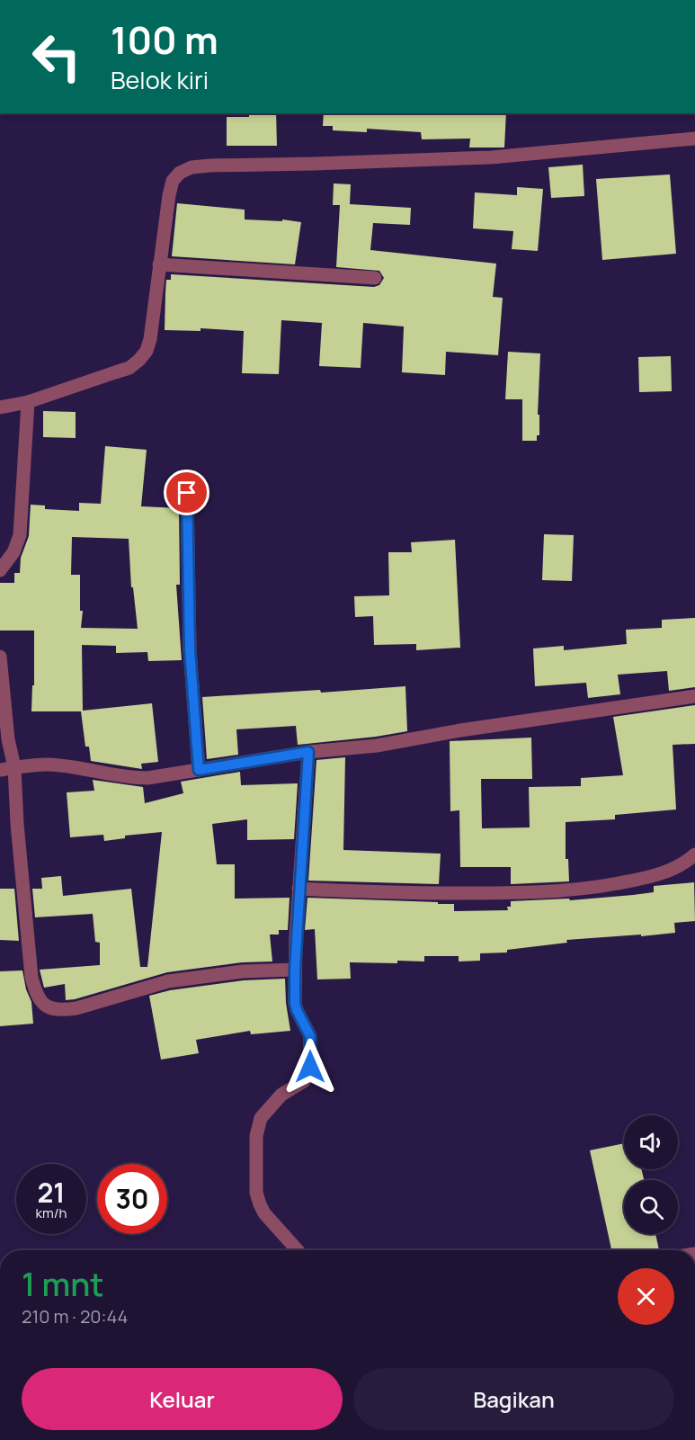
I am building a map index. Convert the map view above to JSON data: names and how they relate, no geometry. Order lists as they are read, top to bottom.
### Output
{
  "page": {
    "turn": ["100 m", "Belok kiri"],
    "speed": "21 km/h",
    "limit": "30",
    "heading": ["1 mnt", "210 m · 20:44"],
    "buttons": ["Keluar", "Bagikan"]
  }
}
